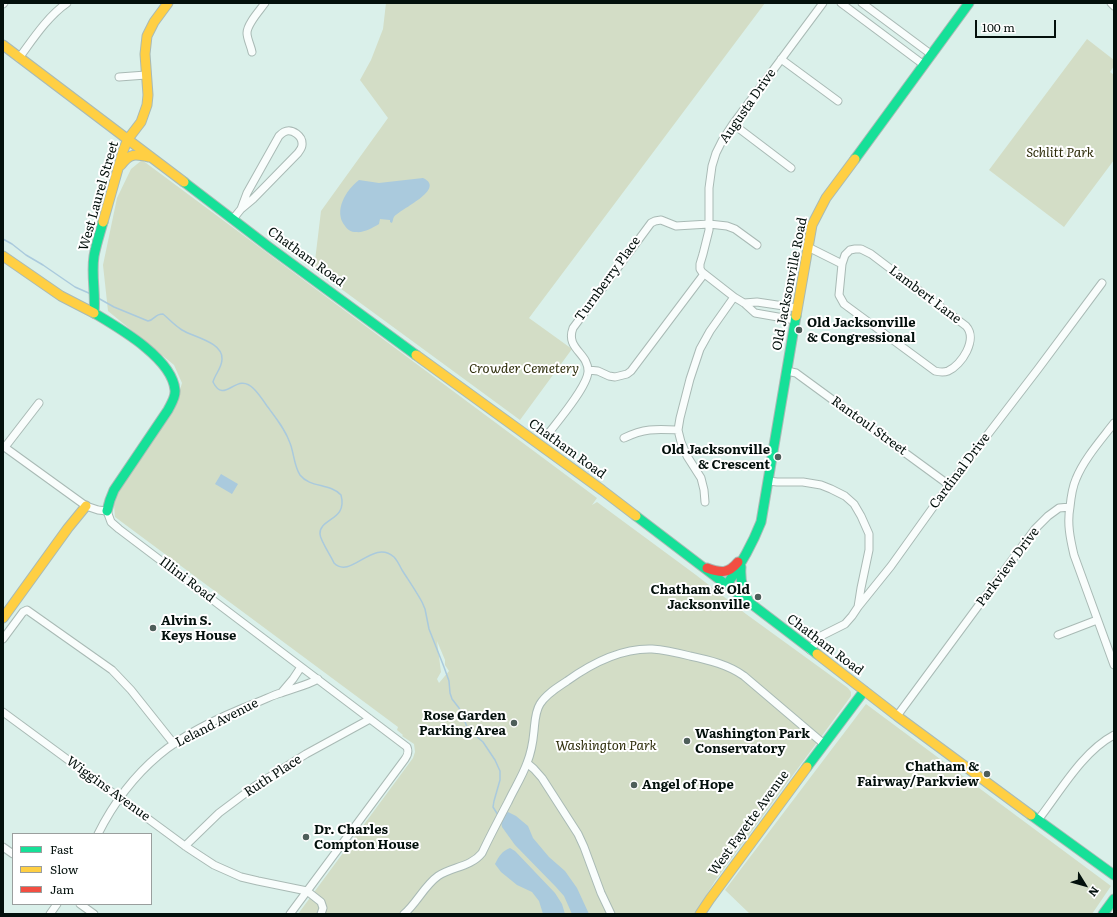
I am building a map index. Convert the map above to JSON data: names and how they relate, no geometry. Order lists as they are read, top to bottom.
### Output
{
  "streets": {
    "street": [
      "Augusta Drive",
      "West Laurel Street",
      "Chatham Road",
      "Turnberry Place",
      "Old Jacksonville Road",
      "Lambert Lane",
      "Rantoul Street",
      "Cardinal Drive",
      "Parkview Drive",
      "Illini Road",
      "Leland Avenue",
      "Ruth Place",
      "Wiggins Avenue",
      "West Fayette Avenue"
    ]
  },
  "crossings": [
    ["Augusta Drive", "Turnberry Place"],
    ["West Laurel Street", "Chatham Road"],
    ["Chatham Road", "Old Jacksonville Road"],
    ["Chatham Road", "Cardinal Drive"],
    ["Chatham Road", "Parkview Drive"],
    ["Chatham Road", "West Fayette Avenue"],
    ["Old Jacksonville Road", "Rantoul Street"],
    ["Rantoul Street", "Cardinal Drive"],
    ["Illini Road", "Leland Avenue"],
    ["Illini Road", "Ruth Place"],
    ["Illini Road", "Wiggins Avenue"],
    ["Leland Avenue", "Wiggins Avenue"],
    ["Ruth Place", "Wiggins Avenue"]
  ],
  "parks": ["Schlitt Park", "Crowder Cemetery", "Washington Park"],
  "places": [
    "Old Jacksonville & Congressional",
    "Old Jacksonville & Crescent",
    "Chatham & Old Jacksonville",
    "Alvin S. Keys House",
    "Rose Garden Parking Area",
    "Washington Park Conservatory",
    "Chatham & Fairway/Parkview",
    "Angel of Hope",
    "Dr. Charles Compton House"
  ],
  "legend": ["Fast", "Slow", "Jam"],
  "scale_bar": "100 m",
  "north": "bottom right"
}
